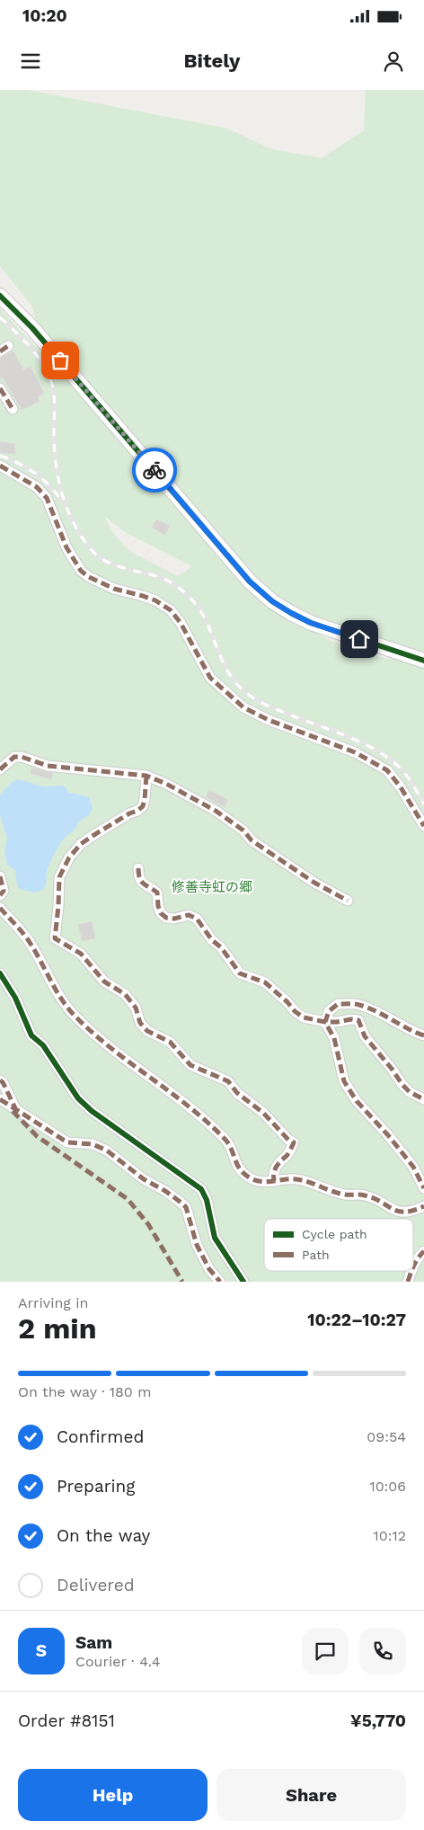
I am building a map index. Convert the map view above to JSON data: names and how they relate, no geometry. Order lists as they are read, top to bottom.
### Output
{
  "parks": ["修善寺虹の郷"],
  "legend": ["Cycle path", "Path"],
  "page": {
    "status": "10:20",
    "header": "Bitely",
    "heading": ["2 min", "Arriving in", "10:22–10:27"],
    "panel": [
      "Sam",
      "Courier · 4.4",
      "Order #8151",
      "¥5,770"
    ],
    "bar": "On the way · 180 m",
    "list": [
      ["Confirmed", "09:54"],
      ["Preparing", "10:06"],
      ["On the way", "10:12"],
      "Delivered"
    ],
    "round": "S",
    "buttons": ["Help", "Share"]
  }
}
